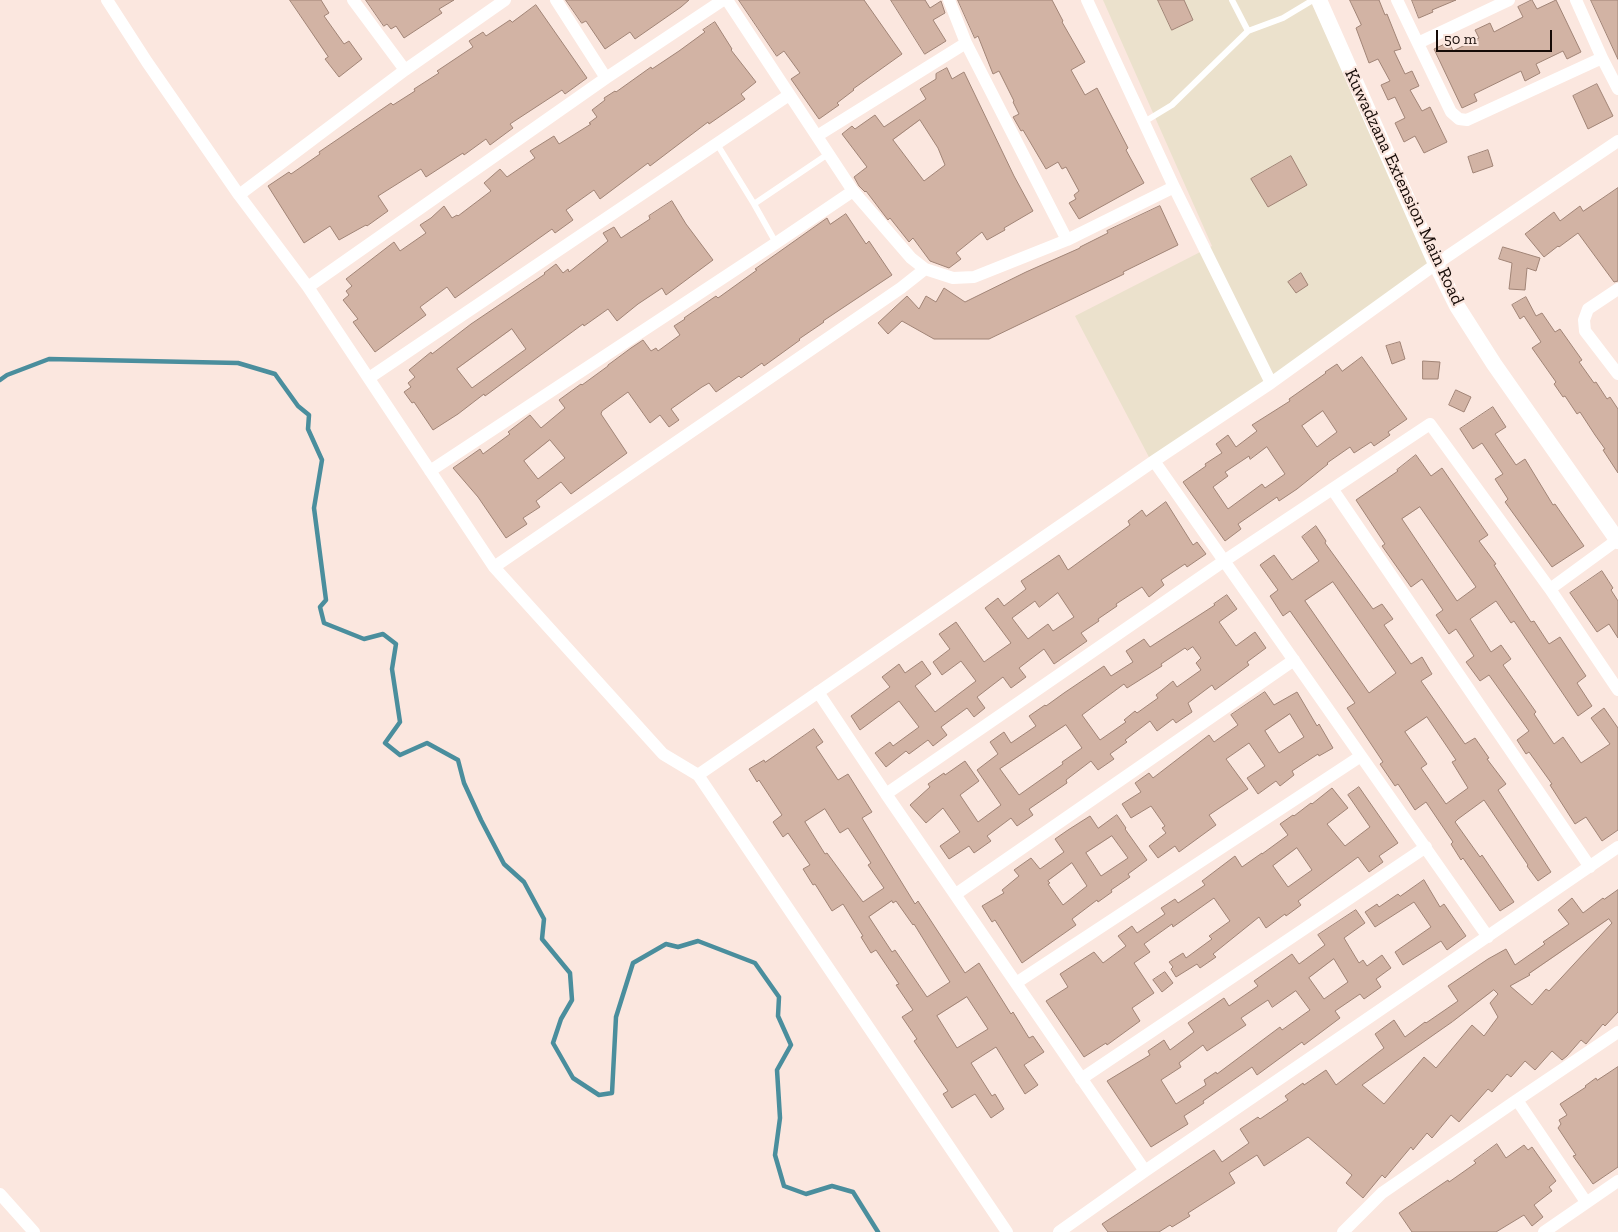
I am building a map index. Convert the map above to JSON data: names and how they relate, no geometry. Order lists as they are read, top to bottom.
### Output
{
  "streets": {
    "street": ["Kuwadzana Extension Main Road"]
  },
  "scale_bar": "50 m"
}
